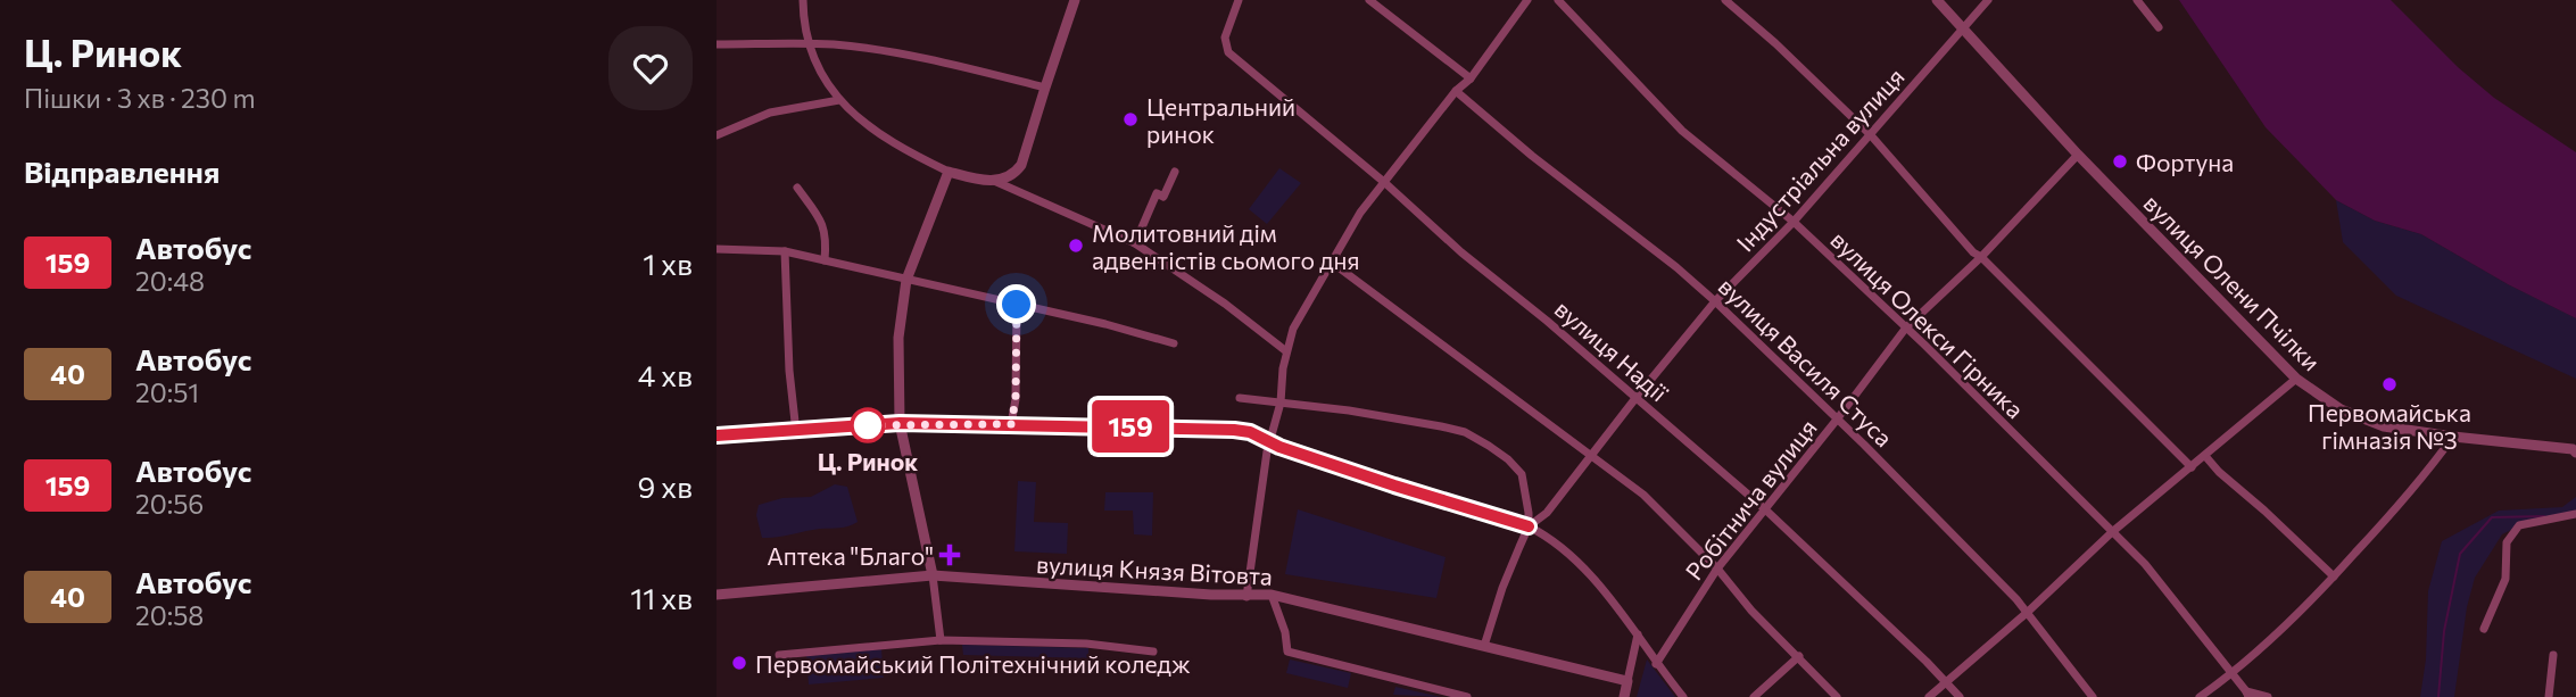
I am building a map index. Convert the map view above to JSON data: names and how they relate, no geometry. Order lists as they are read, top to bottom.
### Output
{
  "streets": {
    "street": [
      "Індустріальна вулиця",
      "вулиця Олени Пчілки",
      "вулиця Олекси Гірника",
      "вулиця Надії",
      "вулиця Василя Стуса",
      "Робітнича вулиця",
      "вулиця Князя Вітовта"
    ]
  },
  "crossings": [
    ["Індустріальна вулиця", "вулиця Олени Пчілки"],
    ["Індустріальна вулиця", "вулиця Олекси Гірника"],
    ["Індустріальна вулиця", "вулиця Надії"],
    ["Індустріальна вулиця", "вулиця Василя Стуса"],
    ["вулиця Олени Пчілки", "Робітнича вулиця"],
    ["вулиця Олекси Гірника", "Робітнича вулиця"],
    ["вулиця Надії", "Робітнича вулиця"],
    ["вулиця Василя Стуса", "Робітнича вулиця"]
  ],
  "places": {
    "other": [
      "Центральний ринок",
      "Фортуна",
      "Молитовний дім адвентістів сьомого дня",
      "Первомайська гімназія №3",
      "Ц. Ринок",
      "Первомайський Політехнічний коледж"
    ],
    "health": ["Аптека \"Благо\""]
  },
  "lines": ["bus line 159"],
  "page": {
    "heading": [
      ["Ц. Ринок", "Пішки · 3 хв · 230 m"],
      "Відправлення"
    ],
    "on_map": "159",
    "list": [
      {
        "mark": "159",
        "name": "Автобус",
        "note": "20:48",
        "value": "1 хв"
      },
      {
        "mark": "40",
        "name": "Автобус",
        "note": "20:51",
        "value": "4 хв"
      },
      {
        "mark": "159",
        "name": "Автобус",
        "note": "20:56",
        "value": "9 хв"
      },
      {
        "mark": "40",
        "name": "Автобус",
        "note": "20:58",
        "value": "11 хв"
      }
    ]
  }
}
